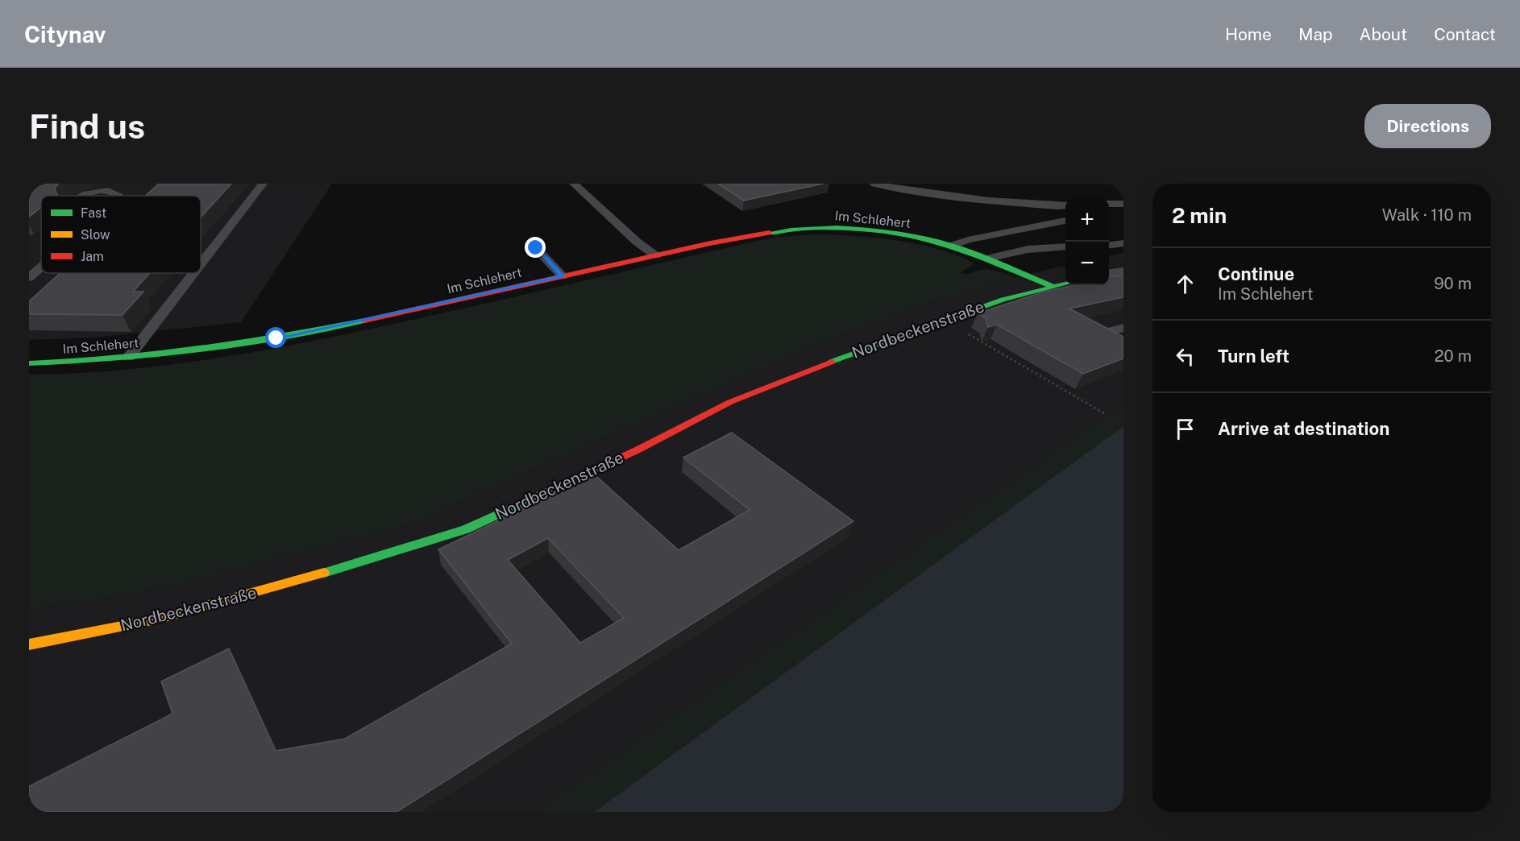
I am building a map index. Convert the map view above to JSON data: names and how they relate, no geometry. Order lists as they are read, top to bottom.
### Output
{
  "streets": {
    "street": ["Im Schlehert", "Nordbeckenstraße"]
  },
  "crossings": [
    ["Im Schlehert", "Nordbeckenstraße"]
  ],
  "legend": ["Fast", "Slow", "Jam"],
  "page": {
    "header": "Citynav",
    "nav": [
      "Home",
      "Map",
      "About",
      "Contact"
    ],
    "buttons": "Directions",
    "title": "Find us",
    "heading": ["2 min", "Walk · 110 m"],
    "map_buttons": ["+", "−"],
    "list": [
      ["Continue", "Im Schlehert", "90 m"],
      ["Turn left", "20 m"],
      "Arrive at destination"
    ]
  }
}
